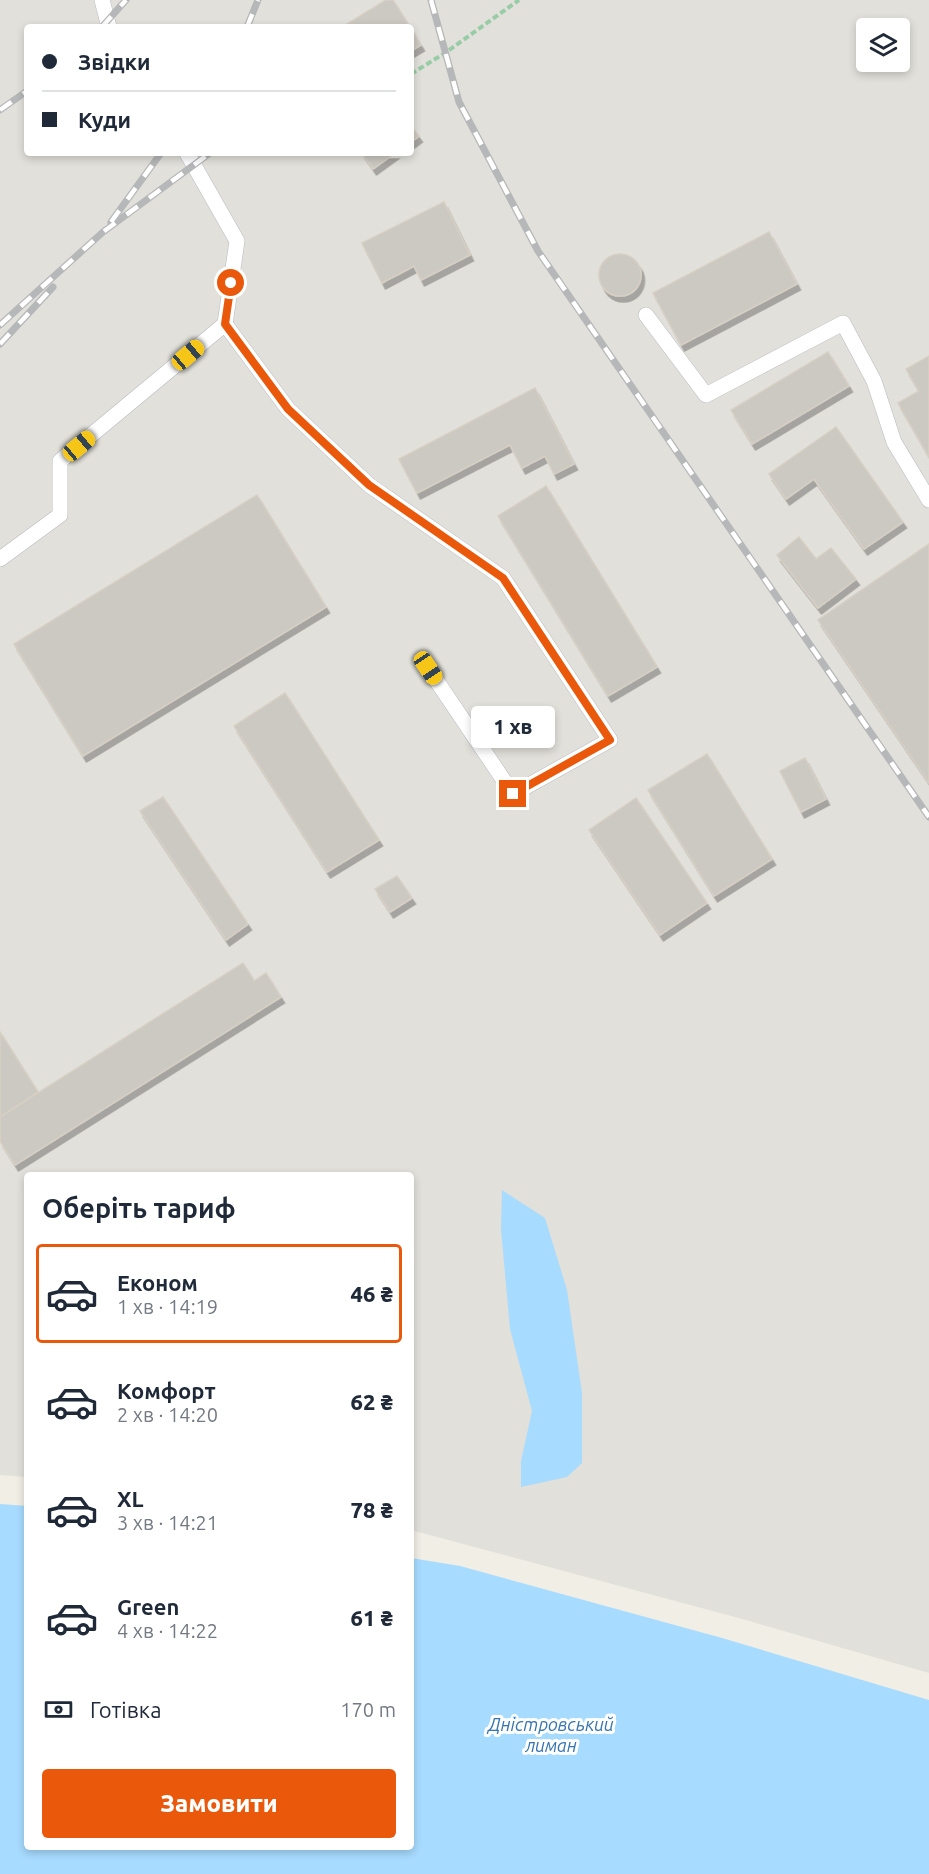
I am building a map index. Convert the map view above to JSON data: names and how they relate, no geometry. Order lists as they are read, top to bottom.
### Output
{
  "water": ["Дністровський лиман"],
  "page": {
    "banner": ["Звідки", "Куди"],
    "bubble": "1 хв",
    "heading": "Оберіть тариф",
    "list": [
      {
        "name": "Економ",
        "note": "1 хв · 14:19",
        "value": "46 ₴"
      },
      {
        "name": "Комфорт",
        "note": "2 хв · 14:20",
        "value": "62 ₴"
      },
      {
        "name": "XL",
        "note": "3 хв · 14:21",
        "value": "78 ₴"
      },
      {
        "name": "Green",
        "note": "4 хв · 14:22",
        "value": "61 ₴"
      }
    ],
    "pay": ["Готівка", "170 m"],
    "buttons": "Замовити"
  }
}
